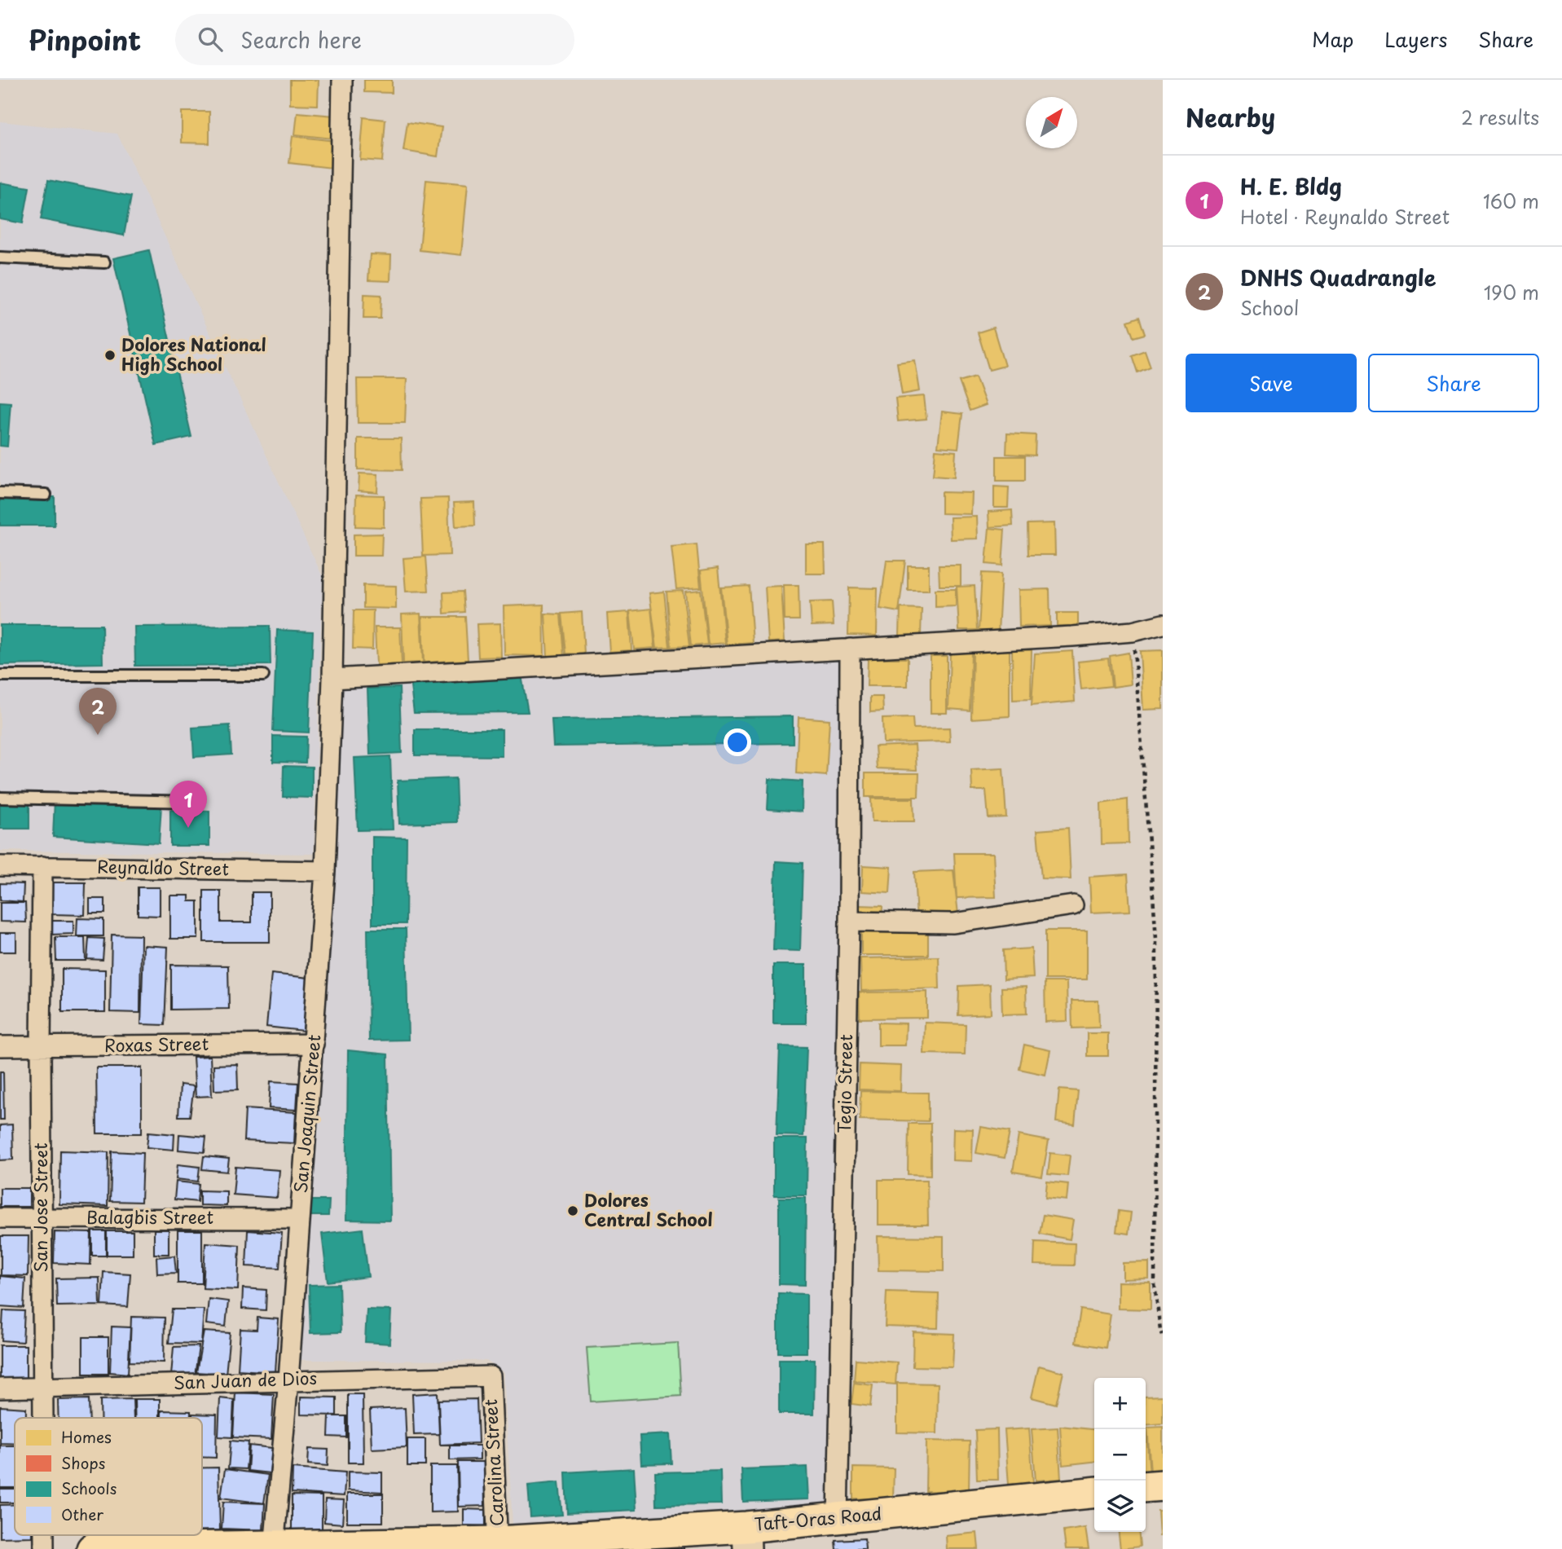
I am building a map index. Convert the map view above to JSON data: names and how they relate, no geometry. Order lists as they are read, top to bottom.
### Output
{
  "streets": {
    "main road": ["Taft-Oras Road"],
    "street": [
      "Reynaldo Street",
      "Roxas Street",
      "Tegio Street",
      "San Joaquin Street",
      "San Jose Street",
      "Balagbis Street",
      "San Juan de Dios",
      "Carolina Street"
    ]
  },
  "crossings": [
    ["Reynaldo Street", "San Joaquin Street"],
    ["Reynaldo Street", "San Jose Street"],
    ["Roxas Street", "San Joaquin Street"],
    ["Roxas Street", "San Jose Street"],
    ["Tegio Street", "Taft-Oras Road"],
    ["San Joaquin Street", "Balagbis Street"],
    ["San Joaquin Street", "San Juan de Dios"],
    ["San Joaquin Street", "Taft-Oras Road"],
    ["San Jose Street", "Balagbis Street"],
    ["San Jose Street", "San Juan de Dios"],
    ["San Juan de Dios", "Carolina Street"],
    ["Carolina Street", "Taft-Oras Road"]
  ],
  "places": ["Dolores National High School", "Dolores Central School"],
  "legend": [
    "Homes",
    "Shops",
    "Schools",
    "Other"
  ],
  "north": "top right",
  "page": {
    "header": "Pinpoint",
    "search": "Search here",
    "nav": ["Map", "Layers", "Share"],
    "heading": ["Nearby", "2 results"],
    "list": [
      {
        "mark": "1",
        "name": "H. E. Bldg",
        "note": "Hotel · Reynaldo Street",
        "value": "160 m"
      },
      {
        "mark": "2",
        "name": "DNHS Quadrangle",
        "note": "School",
        "value": "190 m"
      }
    ],
    "buttons": ["Save", "Share"],
    "pins": ["2", "1"],
    "map_buttons": ["+", "−"]
  }
}
